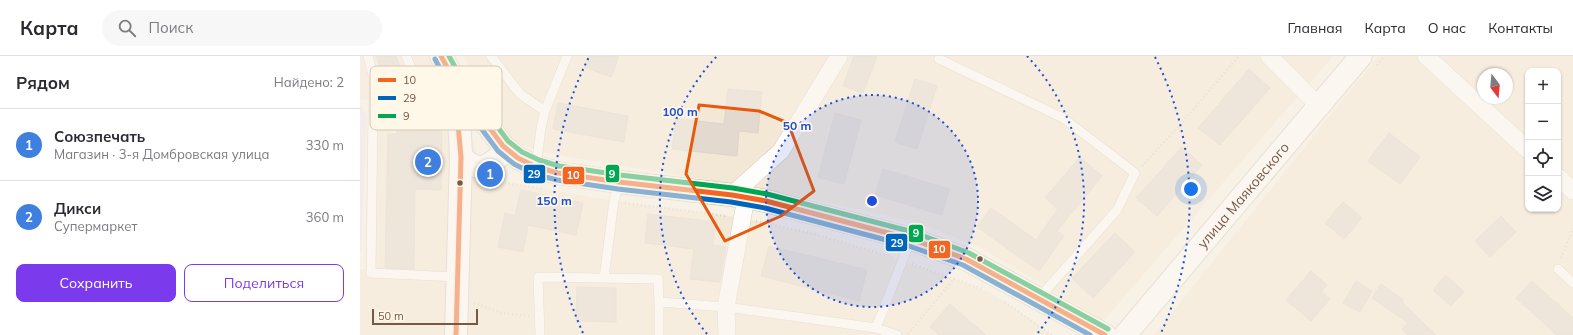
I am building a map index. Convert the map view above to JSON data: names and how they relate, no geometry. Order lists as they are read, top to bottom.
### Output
{
  "streets": {
    "street": ["улица Маяковского"]
  },
  "lines": ["transit line 10", "transit line 9", "transit line 29"],
  "legend": ["10", "29", "9"],
  "scale_bar": "50 m",
  "north": "bottom",
  "page": {
    "header": "Карта",
    "search": "Поиск",
    "nav": [
      "Главная",
      "Карта",
      "О нас",
      "Контакты"
    ],
    "heading": ["Рядом", "Найдено: 2"],
    "map_buttons": ["+", "−"],
    "list": [
      {
        "mark": "1",
        "name": "Союзпечать",
        "note": "Магазин · 3-я Домбровская улица",
        "value": "330 m"
      },
      {
        "mark": "2",
        "name": "Дикси",
        "note": "Супермаркет",
        "value": "360 m"
      }
    ],
    "pins": ["2", "1"],
    "buttons": ["Сохранить", "Поделиться"],
    "scale": "50 m"
  },
  "rings": ["100 m", "50 m", "150 m"]
}
